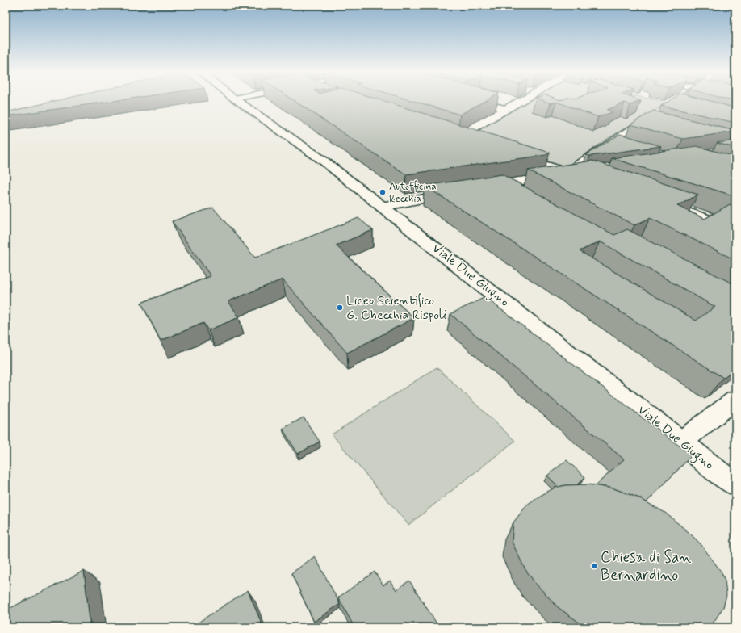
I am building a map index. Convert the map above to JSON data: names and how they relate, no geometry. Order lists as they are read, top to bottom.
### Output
{
  "streets": {
    "street": ["Viale Due Giugno"]
  },
  "places": ["Autofficina Recchia", "Liceo Scientifico G. Checchia Rispoli", "Chiesa di San Bernardino"]
}
